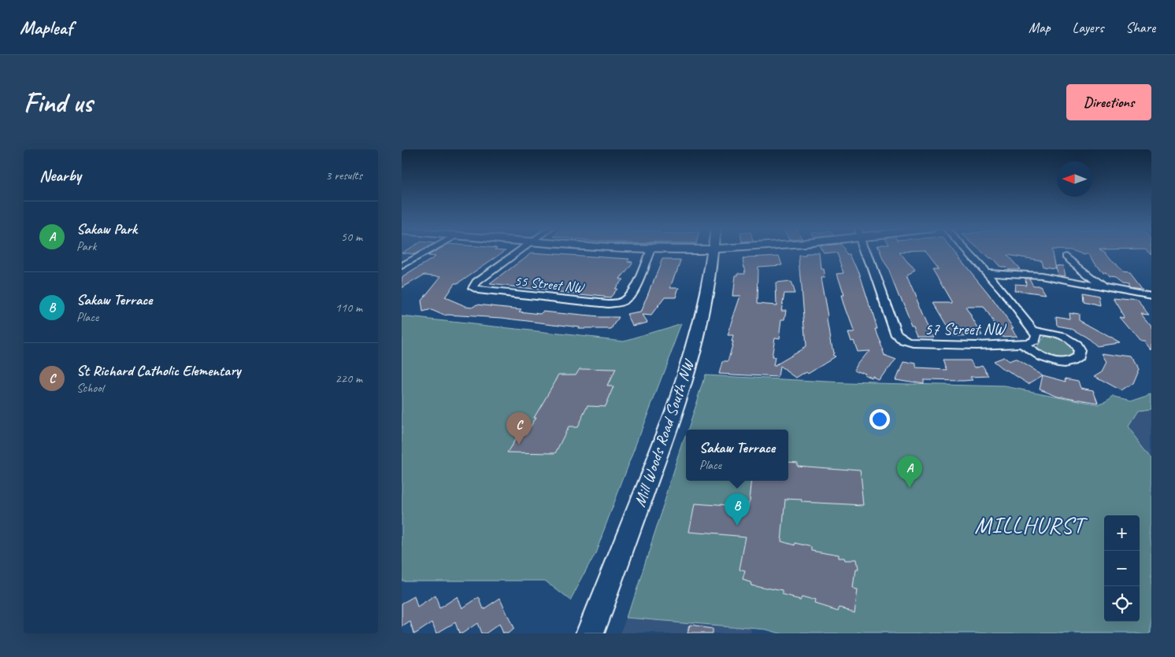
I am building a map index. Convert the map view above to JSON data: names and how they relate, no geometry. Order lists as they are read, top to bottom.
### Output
{
  "streets": {
    "street": ["55 Street NW", "57 Street NW", "Mill Woods Road South NW"]
  },
  "districts": ["MILLHURST"],
  "north": "left",
  "page": {
    "header": "Mapleaf",
    "nav": ["Map", "Layers", "Share"],
    "buttons": "Directions",
    "title": "Find us",
    "heading": ["Nearby", "3 results"],
    "list": [
      {
        "mark": "A",
        "name": "Sakaw Park",
        "note": "Park",
        "value": "50 m"
      },
      {
        "mark": "B",
        "name": "Sakaw Terrace",
        "note": "Place",
        "value": "110 m"
      },
      {
        "mark": "C",
        "name": "St Richard Catholic Elementary",
        "note": "School",
        "value": "220 m"
      }
    ],
    "pins": ["C", "A", "B"],
    "popup": ["Sakaw Terrace", "Place"],
    "map_buttons": ["+", "−"]
  }
}
